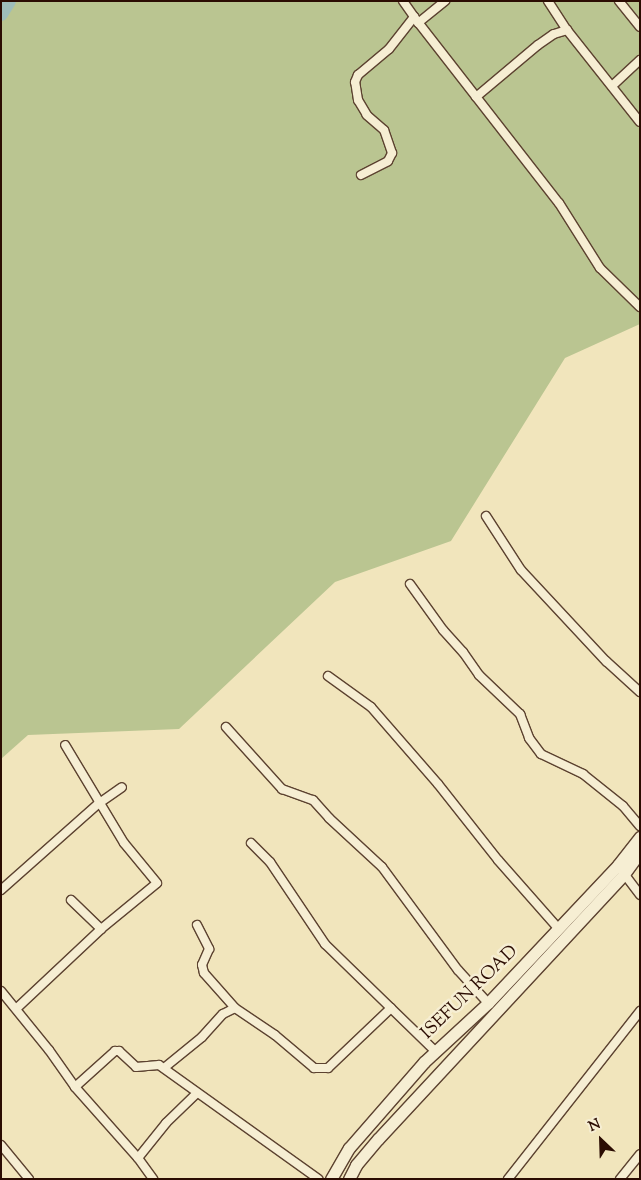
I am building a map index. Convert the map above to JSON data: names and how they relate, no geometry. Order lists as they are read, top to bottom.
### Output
{
  "streets": {
    "street": ["ISEFUN ROAD"]
  },
  "north": "top left"
}
